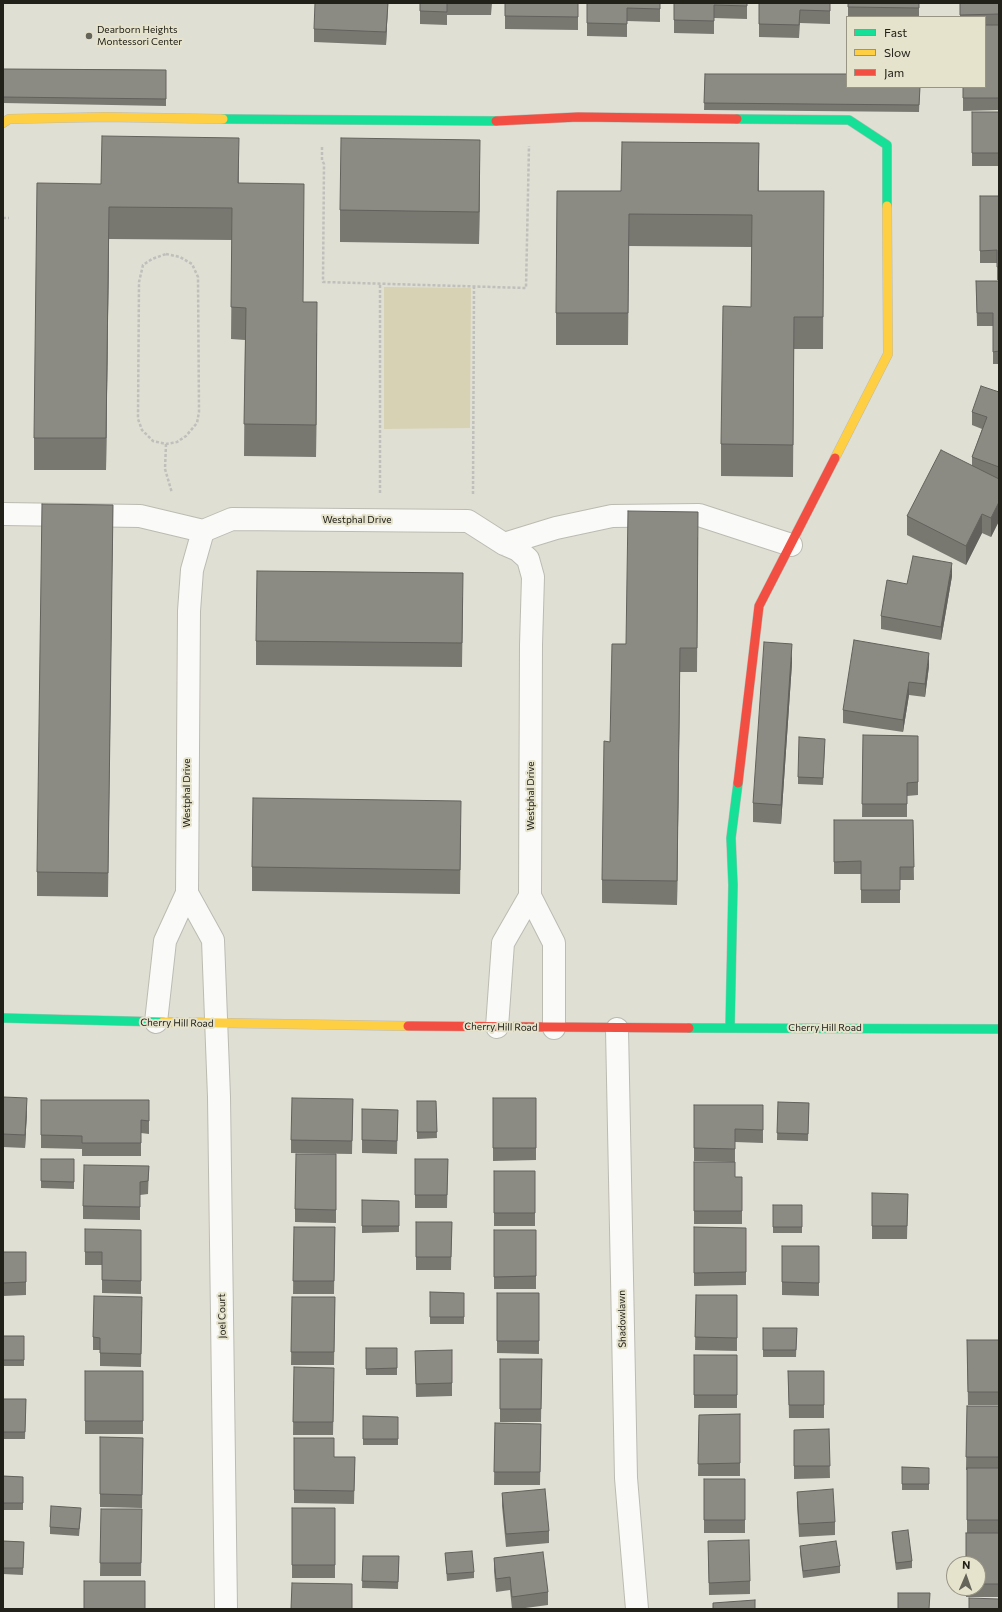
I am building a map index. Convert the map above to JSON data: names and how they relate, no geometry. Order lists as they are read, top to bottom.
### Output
{
  "streets": {
    "street": [
      "Westphal Drive",
      "Cherry Hill Road",
      "Joel Court",
      "Shadowlawn"
    ]
  },
  "crossings": [
    ["Westphal Drive", "Cherry Hill Road"],
    ["Cherry Hill Road", "Joel Court"],
    ["Cherry Hill Road", "Shadowlawn"]
  ],
  "places": ["Dearborn Heights Montessori Center"],
  "legend": ["Fast", "Slow", "Jam"],
  "north": "top"
}
